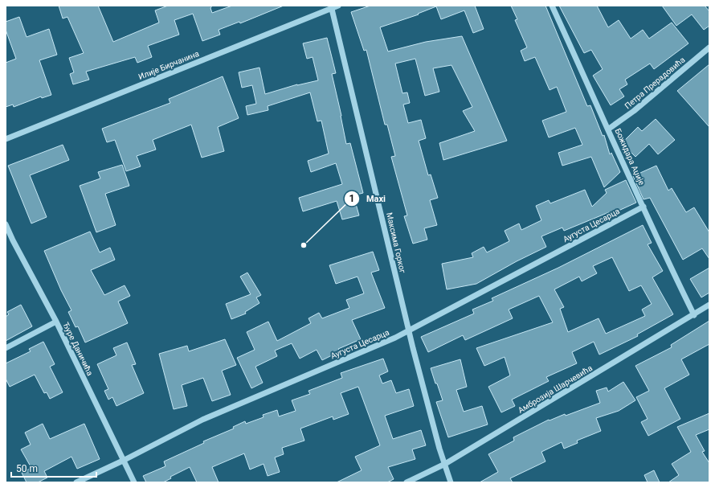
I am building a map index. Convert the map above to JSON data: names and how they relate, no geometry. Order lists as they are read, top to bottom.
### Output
{
  "streets": {
    "street": [
      "Илије Бирчанина",
      "Петра Прерадовића",
      "Божидара Аџије",
      "Аугуста Цесарца",
      "Максима Горког",
      "Ђуре Даничића",
      "Амброзија Шарчевића"
    ]
  },
  "crossings": [
    ["Илије Бирчанина", "Максима Горког"],
    ["Петра Прерадовића", "Божидара Аџије"],
    ["Божидара Аџије", "Аугуста Цесарца"],
    ["Божидара Аџије", "Амброзија Шарчевића"],
    ["Аугуста Цесарца", "Максима Горког"],
    ["Аугуста Цесарца", "Ђуре Даничића"],
    ["Максима Горког", "Амброзија Шарчевића"]
  ],
  "places": ["Maxi"],
  "scale_bar": "50 m"
}
